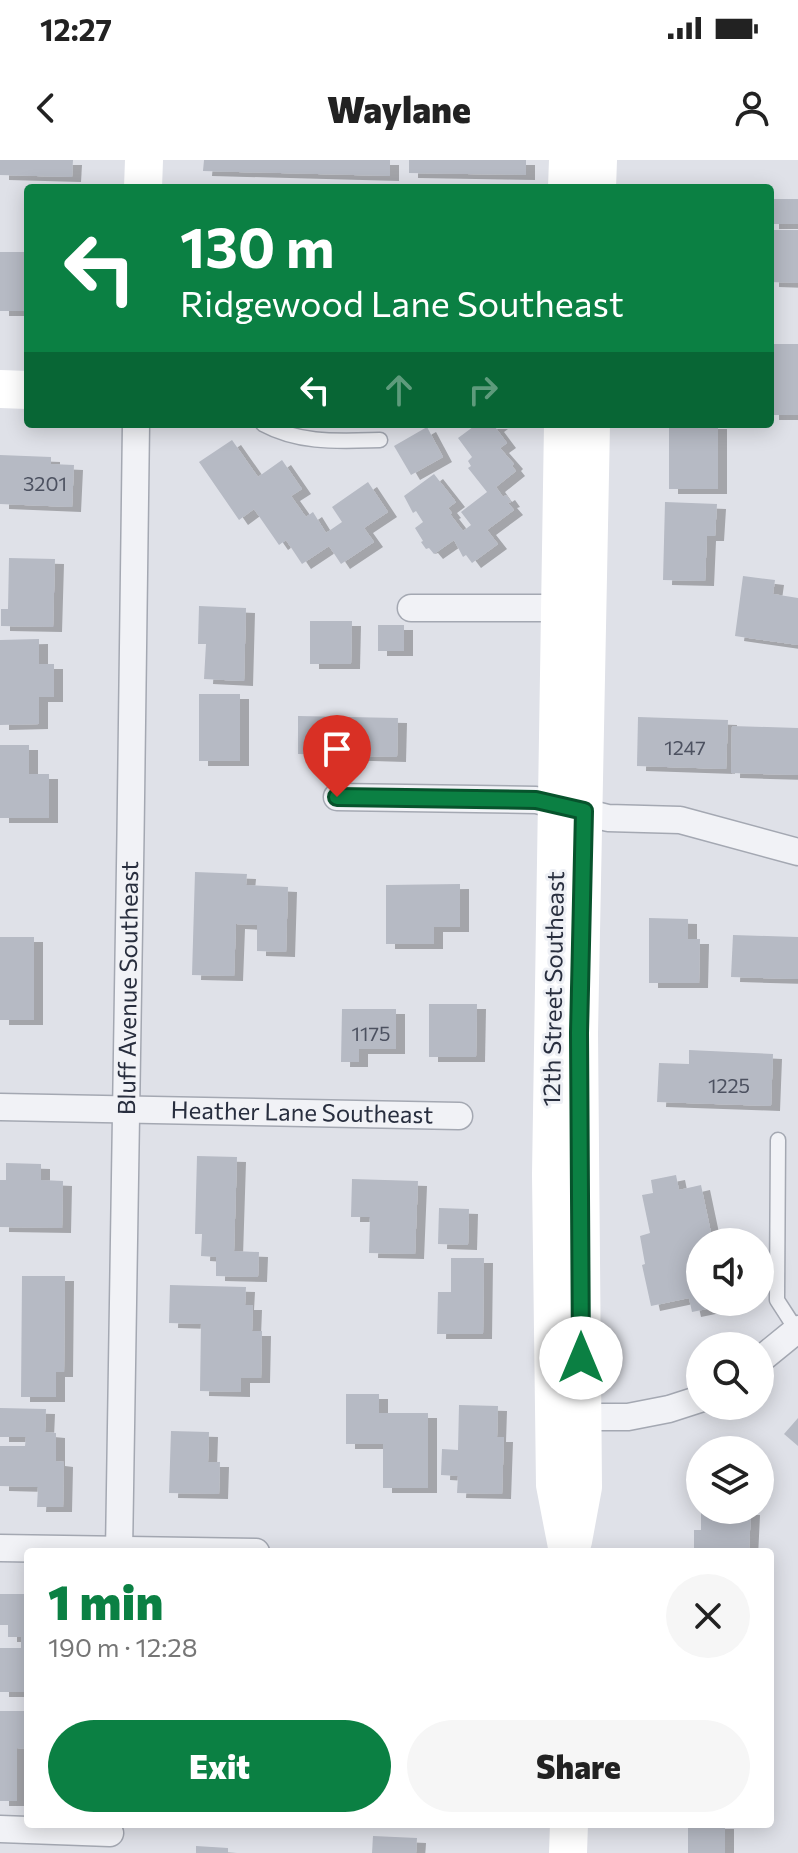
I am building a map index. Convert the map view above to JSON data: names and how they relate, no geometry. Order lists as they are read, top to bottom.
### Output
{
  "streets": {
    "main road": ["12th Street Southeast"],
    "street": ["Bluff Avenue Southeast", "Heather Lane Southeast"]
  },
  "crossings": [
    ["Bluff Avenue Southeast", "Heather Lane Southeast"]
  ],
  "house_numbers": [
    "3201",
    "1247",
    "1175",
    "1225"
  ],
  "page": {
    "status": "12:27",
    "header": "Waylane",
    "turn": ["130 m", "Ridgewood Lane Southeast"],
    "heading": ["1 min", "190 m · 12:28"],
    "buttons": ["Exit", "Share"]
  }
}
